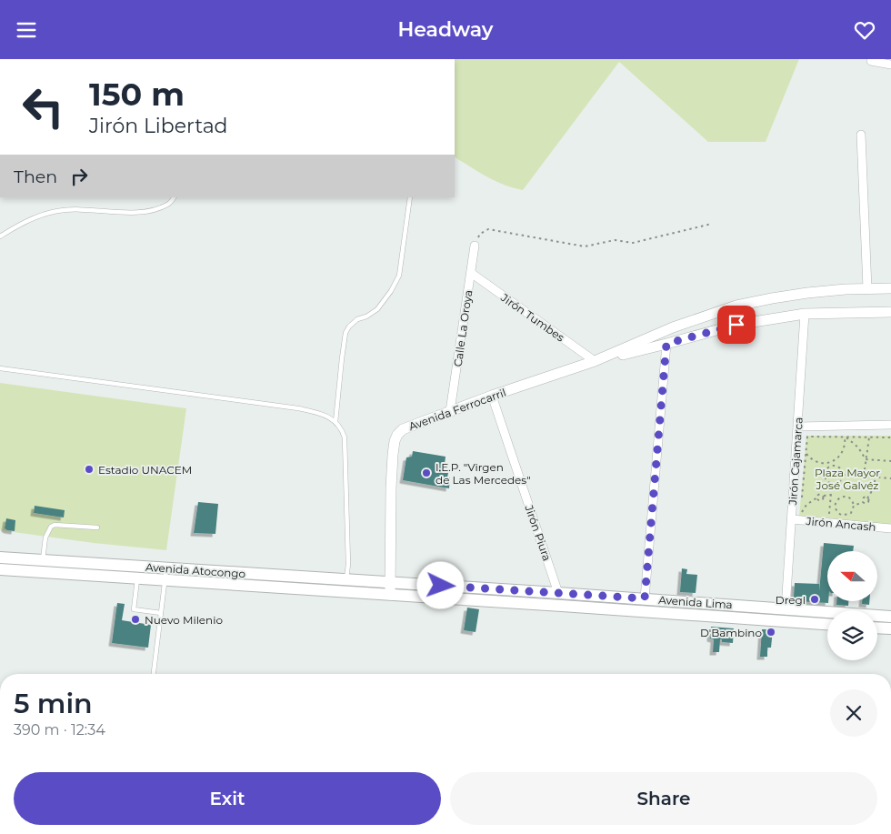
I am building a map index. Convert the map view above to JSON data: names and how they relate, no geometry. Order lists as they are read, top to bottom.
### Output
{
  "streets": {
    "main road": ["Avenida Atocongo", "Avenida Lima"],
    "street": [
      "Jirón Tumbes",
      "Calle La Oroya",
      "Avenida Ferrocarril",
      "Jirón Cajamarca",
      "Jirón Ancash",
      "Jirón Piura"
    ]
  },
  "crossings": [
    ["Jirón Tumbes", "Calle La Oroya"],
    ["Jirón Tumbes", "Avenida Ferrocarril"],
    ["Calle La Oroya", "Avenida Ferrocarril"],
    ["Avenida Ferrocarril", "Jirón Cajamarca"],
    ["Avenida Ferrocarril", "Jirón Piura"],
    ["Avenida Ferrocarril", "Avenida Atocongo"],
    ["Avenida Ferrocarril", "Avenida Lima"],
    ["Jirón Cajamarca", "Jirón Ancash"],
    ["Jirón Cajamarca", "Avenida Lima"],
    ["Jirón Piura", "Avenida Lima"],
    ["Avenida Atocongo", "Avenida Lima"]
  ],
  "parks": ["Plaza Mayor José Galvéz"],
  "places": [
    "Estadio UNACEM",
    "I.E.P. \"Virgen de Las Mercedes\"",
    "Dregl",
    "Nuevo Milenio",
    "D'Bambino"
  ],
  "north": "left",
  "page": {
    "header": "Headway",
    "turn": ["150 m", "Jirón Libertad"],
    "then": "Then",
    "heading": ["5 min", "390 m · 12:34"],
    "buttons": ["Exit", "Share"]
  }
}
